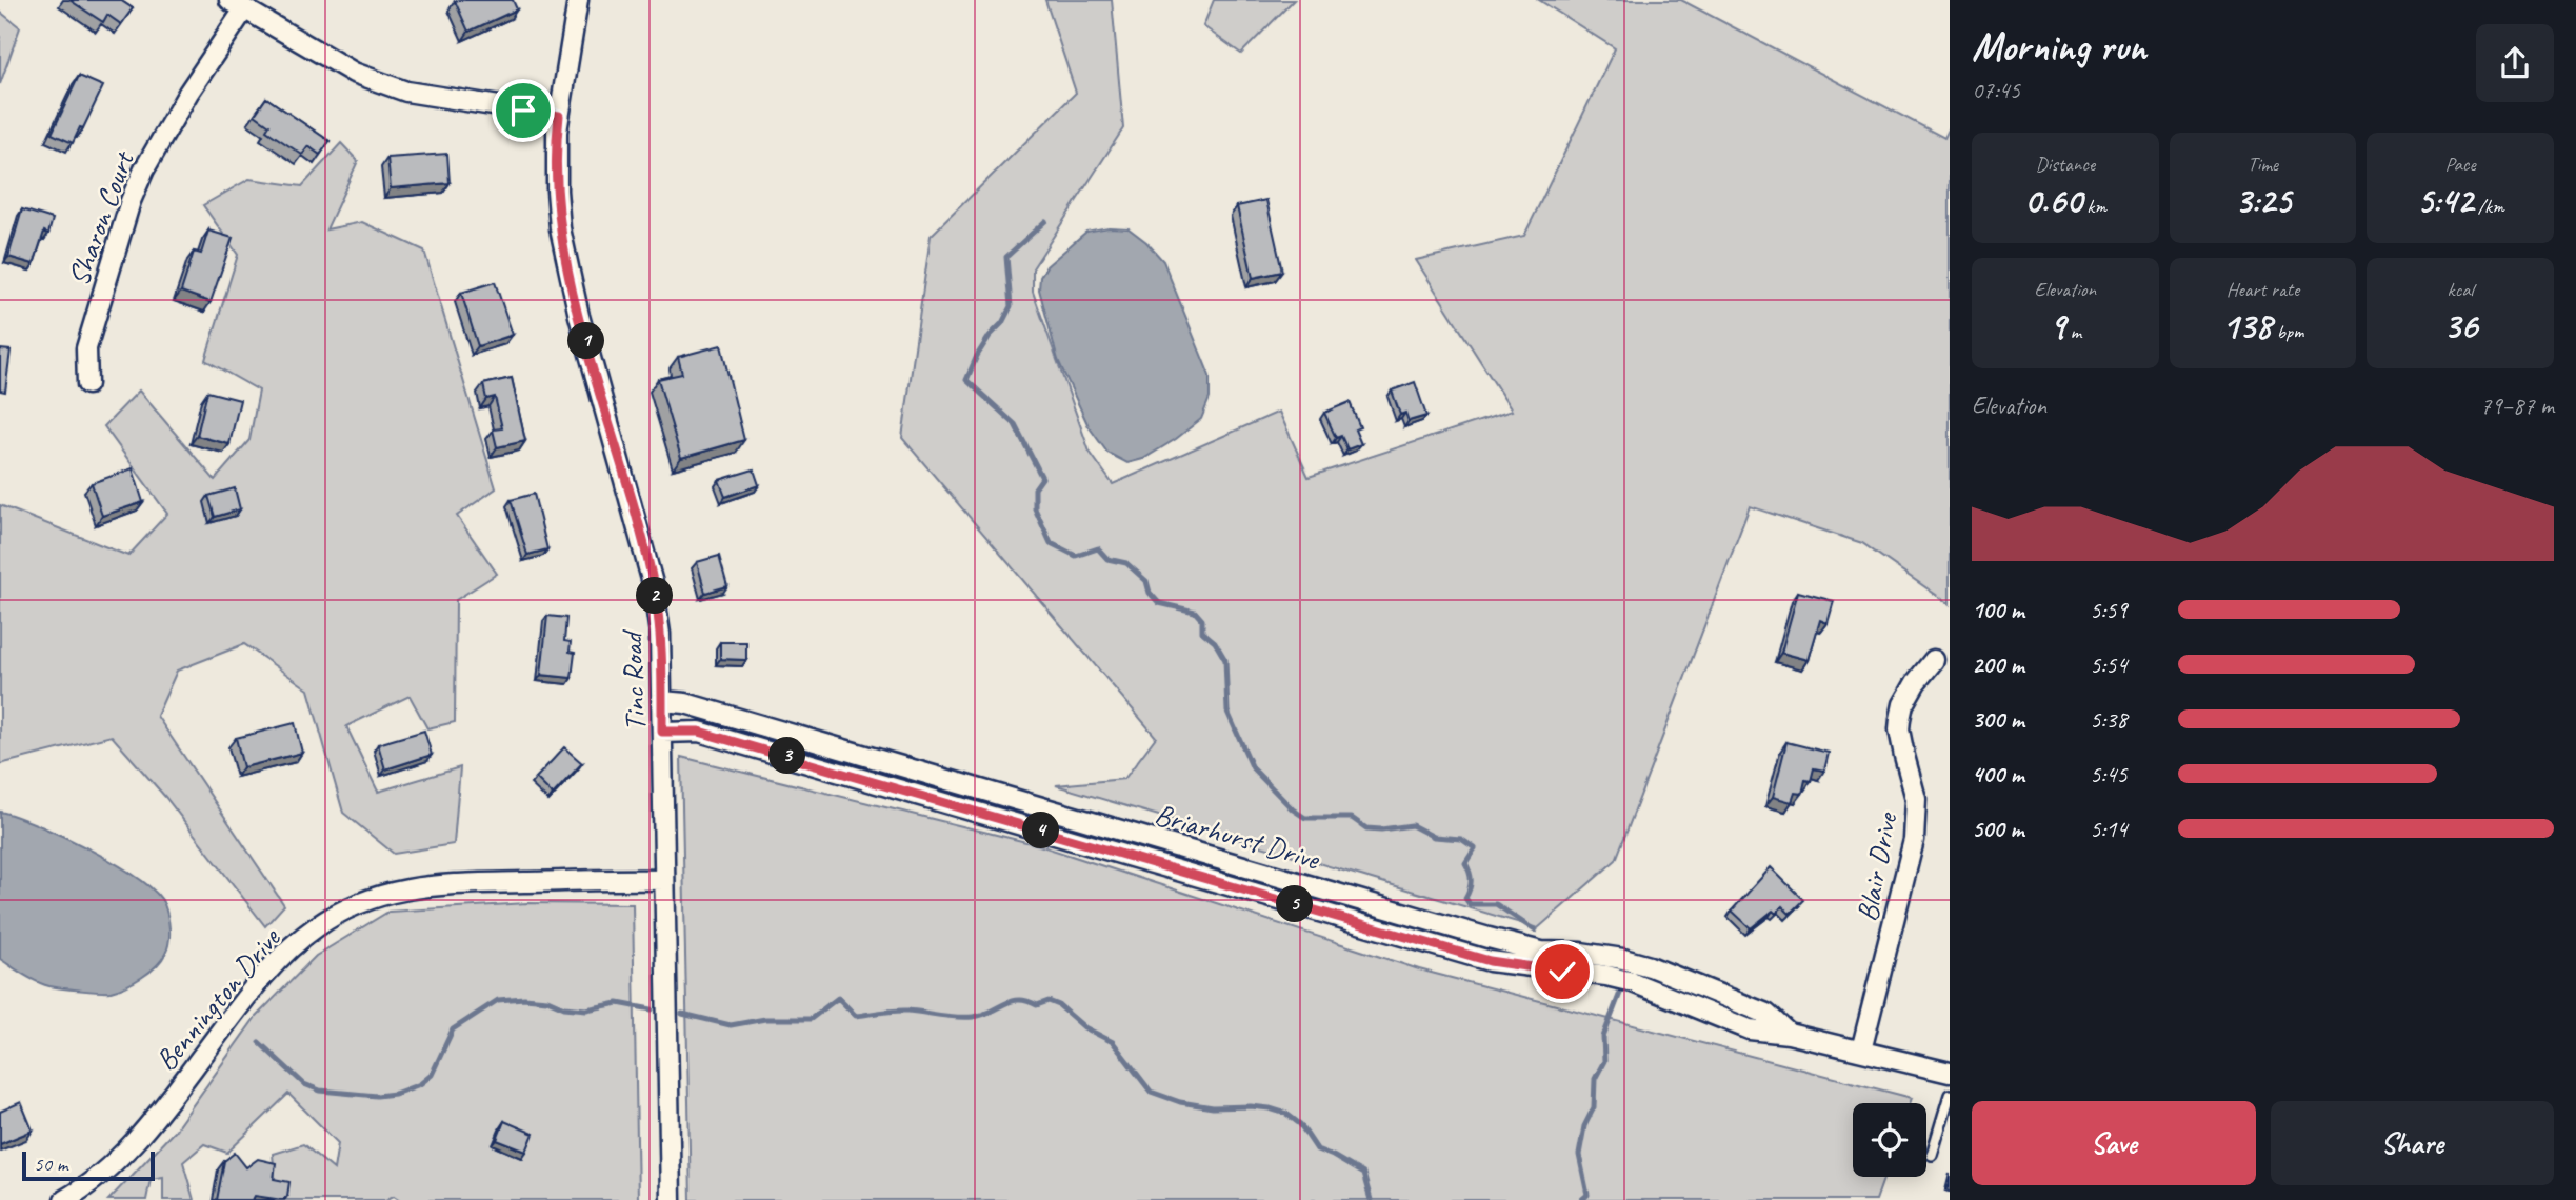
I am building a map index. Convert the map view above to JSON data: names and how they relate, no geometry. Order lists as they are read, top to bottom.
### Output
{
  "streets": {
    "street": [
      "Sharon Court",
      "Tinc Road",
      "Briarhurst Drive",
      "Blair Drive",
      "Bennington Drive"
    ]
  },
  "crossings": [
    ["Tinc Road", "Briarhurst Drive"],
    ["Tinc Road", "Bennington Drive"],
    ["Briarhurst Drive", "Blair Drive"]
  ],
  "scale_bar": "50 m",
  "page": {
    "heading": ["Morning run", "07:45"],
    "stats": [
      ["Distance", "0.60 km"],
      ["Time", "3:25"],
      ["Pace", "5:42 /km"],
      ["Elevation", "9 m"],
      ["Heart rate", "138 bpm"],
      ["kcal", "36"]
    ],
    "pins": [
      "1",
      "2",
      "3",
      "4",
      "5"
    ],
    "chart": ["Elevation", "79–87 m"],
    "list": [
      {
        "name": "100 m",
        "note": "5:59"
      },
      {
        "name": "200 m",
        "note": "5:54"
      },
      {
        "name": "300 m",
        "note": "5:38"
      },
      {
        "name": "400 m",
        "note": "5:45"
      },
      {
        "name": "500 m",
        "note": "5:14"
      }
    ],
    "buttons": ["Save", "Share"],
    "scale": "50 m"
  }
}
